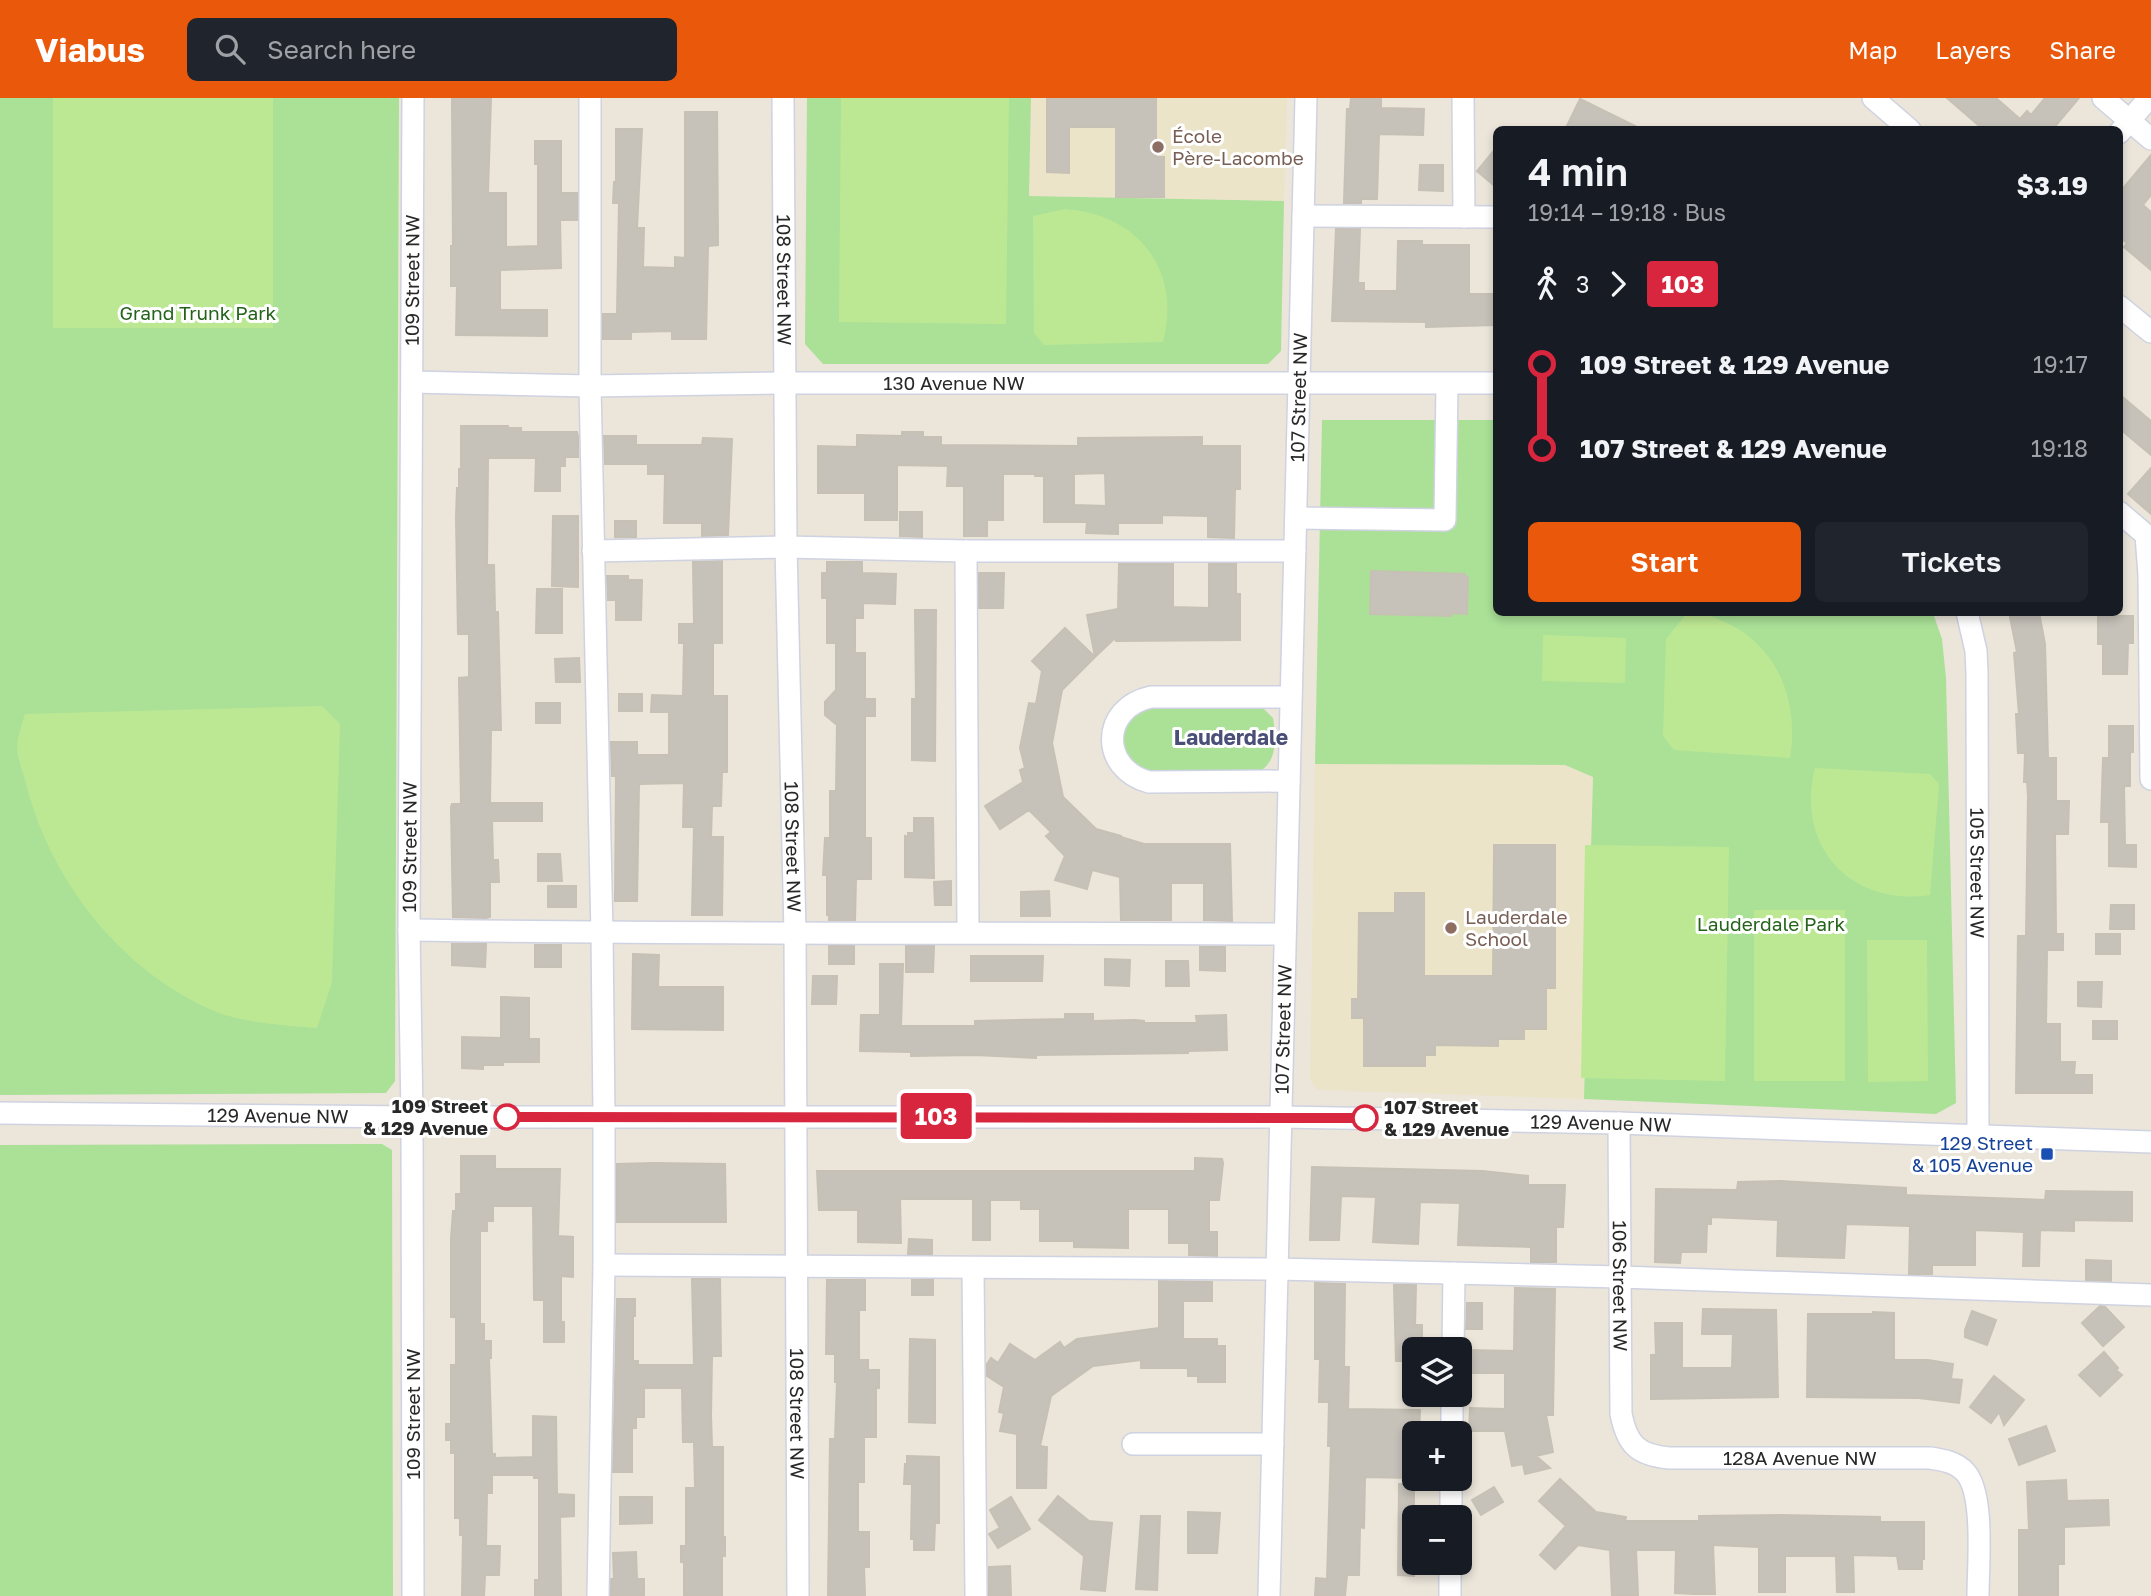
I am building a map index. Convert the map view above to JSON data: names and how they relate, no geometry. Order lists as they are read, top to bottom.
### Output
{
  "streets": {
    "street": [
      "109 Street NW",
      "108 Street NW",
      "130 Avenue NW",
      "107 Street NW",
      "105 Street NW",
      "129 Avenue NW",
      "106 Street NW",
      "128A Avenue NW"
    ]
  },
  "crossings": [
    ["109 Street NW", "130 Avenue NW"],
    ["109 Street NW", "129 Avenue NW"],
    ["108 Street NW", "130 Avenue NW"],
    ["108 Street NW", "129 Avenue NW"],
    ["130 Avenue NW", "107 Street NW"],
    ["107 Street NW", "129 Avenue NW"],
    ["105 Street NW", "129 Avenue NW"],
    ["129 Avenue NW", "106 Street NW"],
    ["106 Street NW", "128A Avenue NW"]
  ],
  "districts": ["Lauderdale"],
  "parks": ["Grand Trunk Park", "Lauderdale Park"],
  "places": {
    "other": [
      "École Père-Lacombe",
      "Lauderdale School",
      "109 Street & 129 Avenue",
      "107 Street & 129 Avenue"
    ],
    "transit": ["129 Street & 105 Avenue"]
  },
  "lines": ["bus line 103"],
  "page": {
    "header": "Viabus",
    "search": "Search here",
    "nav": ["Map", "Layers", "Share"],
    "on_map": "103",
    "heading": ["4 min", "19:14 – 19:18 · Bus", "$3.19"],
    "legs": ["3", "103"],
    "list": [
      {
        "name": "109 Street & 129 Avenue",
        "value": "19:17"
      },
      {
        "name": "107 Street & 129 Avenue",
        "value": "19:18"
      }
    ],
    "buttons": ["Start", "Tickets"],
    "map_buttons": ["+", "−"]
  }
}
